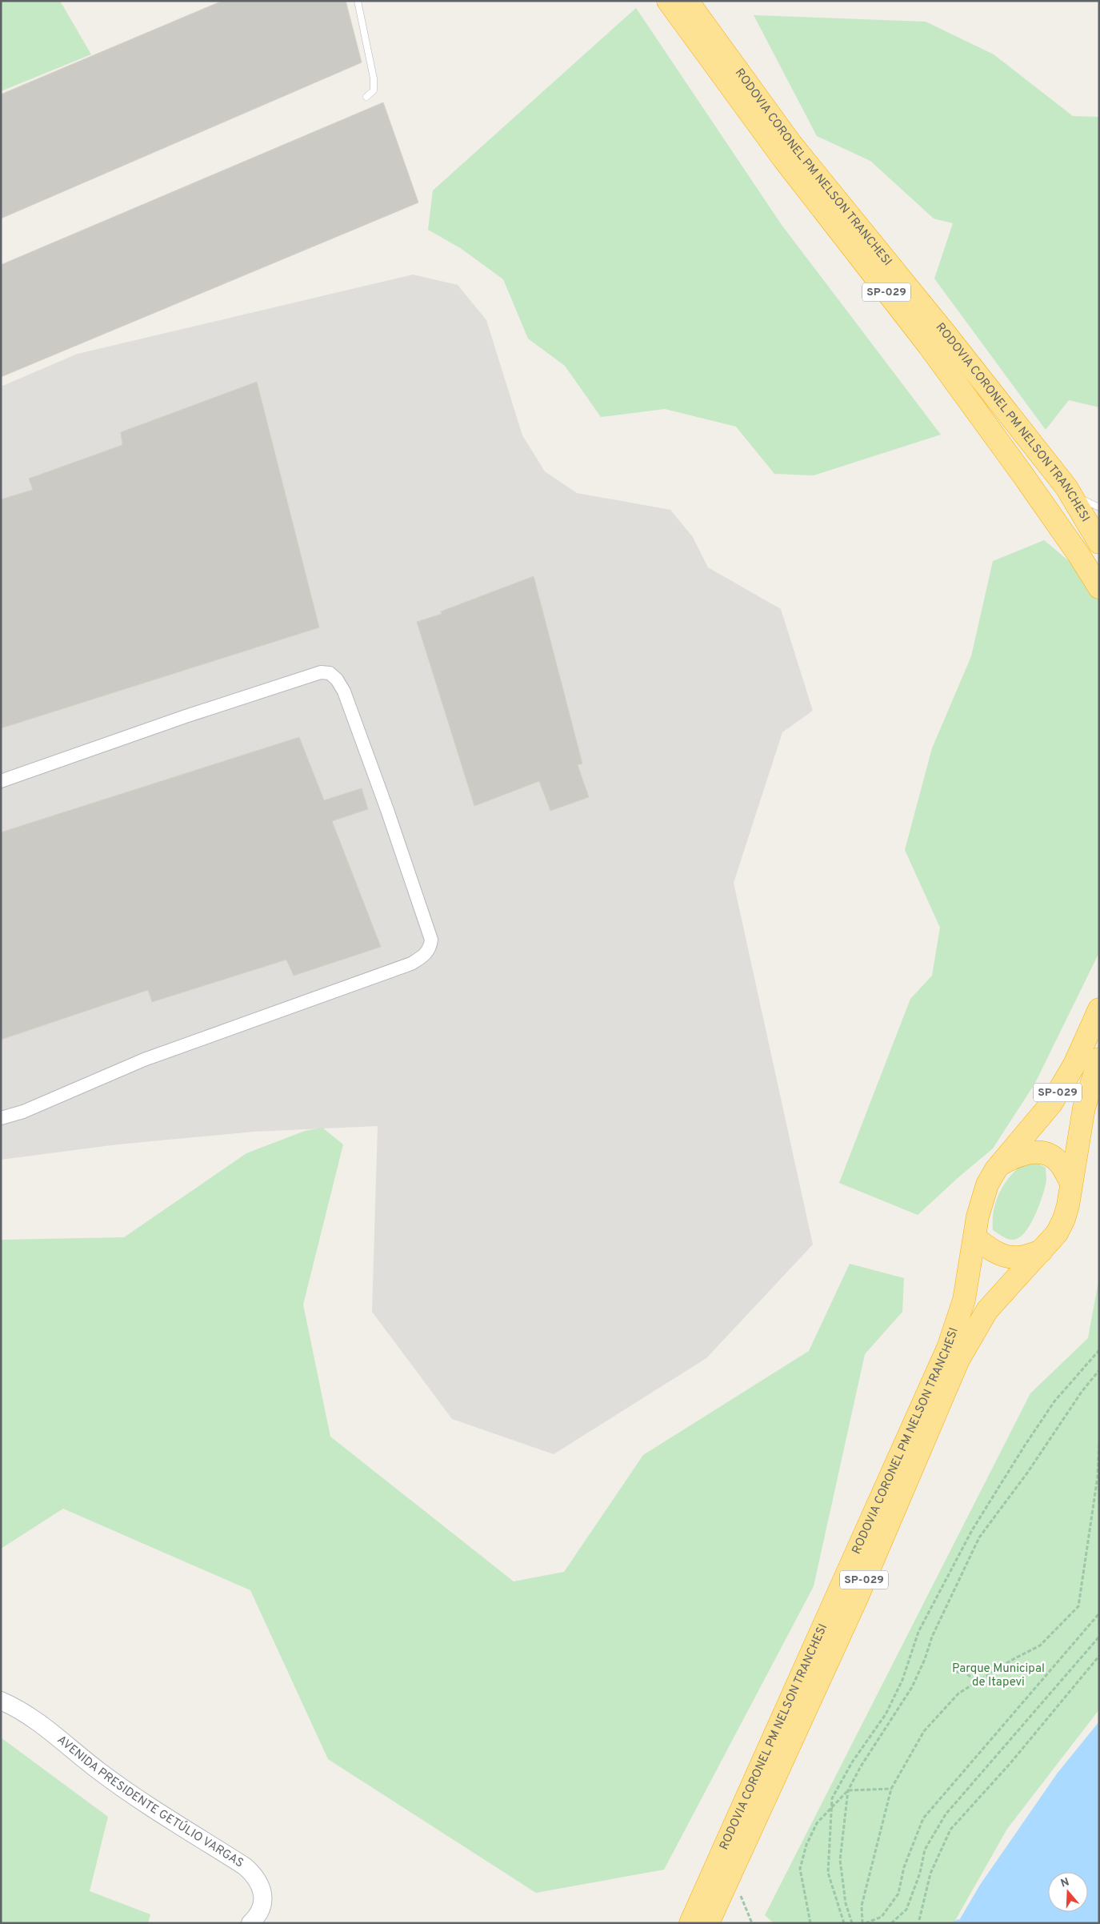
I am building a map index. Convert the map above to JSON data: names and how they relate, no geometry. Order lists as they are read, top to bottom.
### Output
{
  "streets": {
    "highway": ["RODOVIA CORONEL PM NELSON TRANCHESI", "SP-029"],
    "street": ["AVENIDA PRESIDENTE GETÚLIO VARGAS"]
  },
  "crossings": [
    ["RODOVIA CORONEL PM NELSON TRANCHESI", "SP-029"]
  ],
  "parks": ["Parque Municipal de Itapevi"],
  "north": "top"
}
